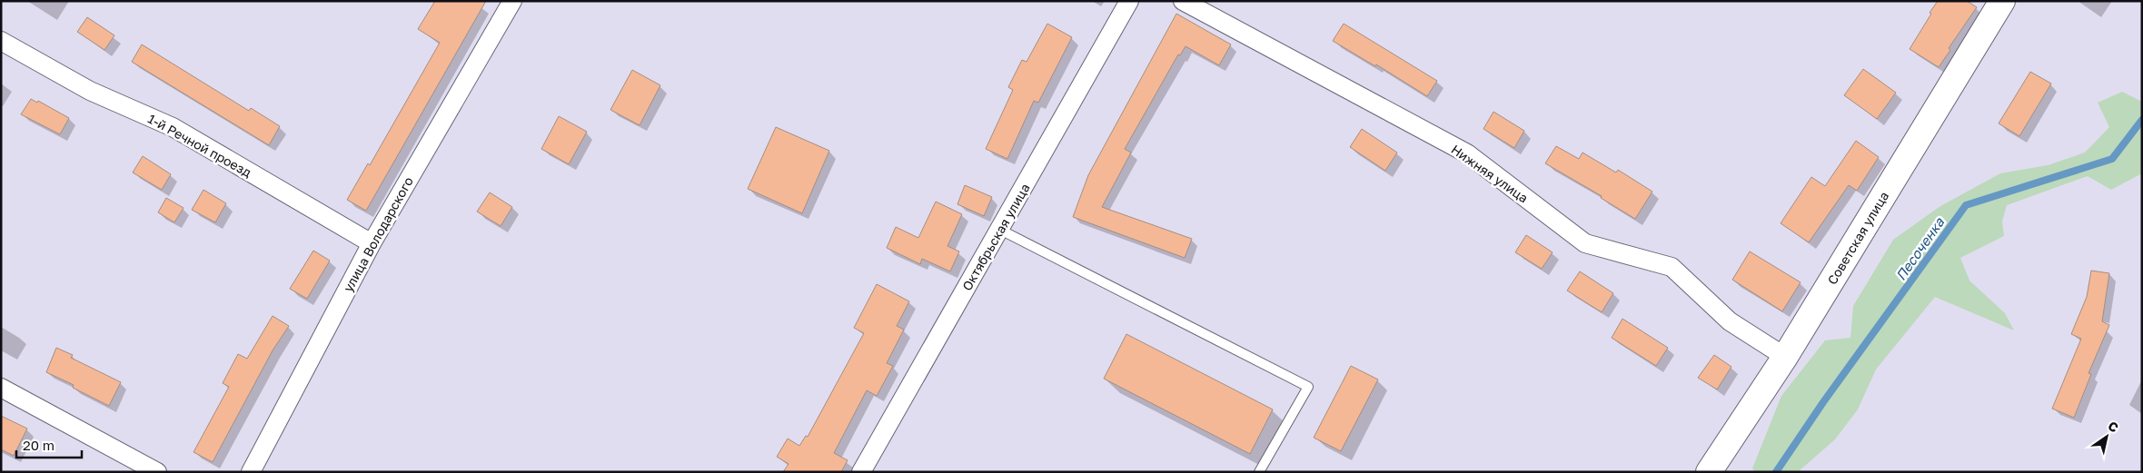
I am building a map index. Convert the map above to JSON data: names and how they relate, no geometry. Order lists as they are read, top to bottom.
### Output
{
  "streets": {
    "street": [
      "1-й Речной проезд",
      "Нижняя улица",
      "улица Володарского",
      "Октябрьская улица",
      "Советская улица"
    ]
  },
  "crossings": [
    ["1-й Речной проезд", "улица Володарского"],
    ["Нижняя улица", "Советская улица"]
  ],
  "water": ["Песоченка"],
  "scale_bar": "20 m",
  "north": "top right"
}
